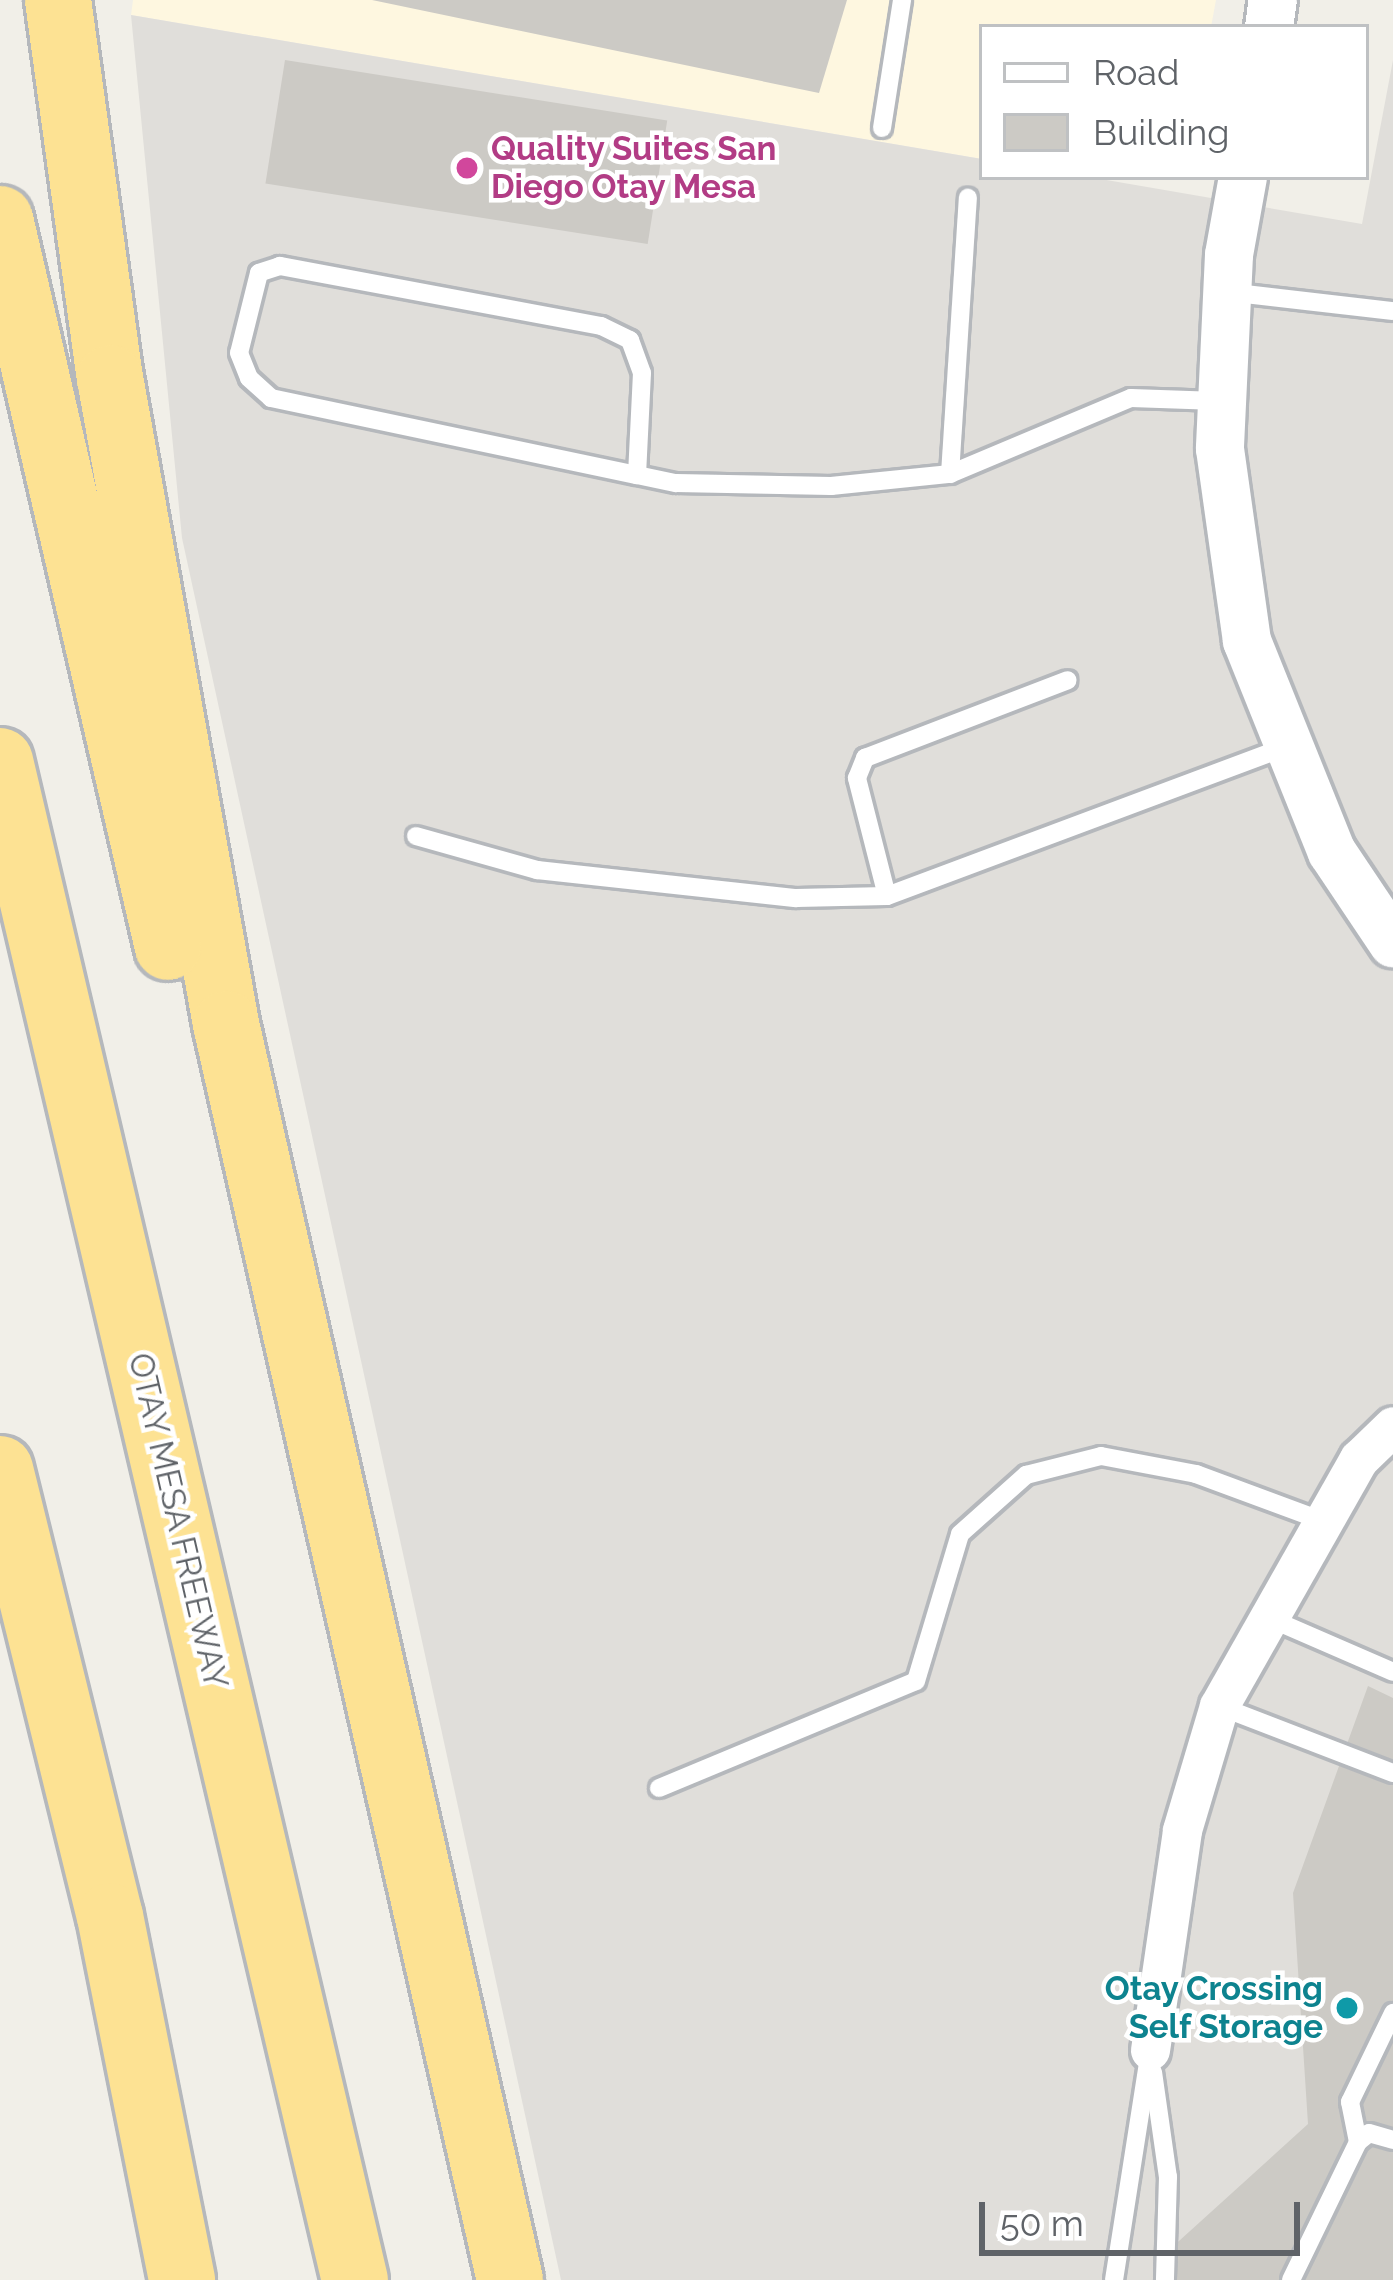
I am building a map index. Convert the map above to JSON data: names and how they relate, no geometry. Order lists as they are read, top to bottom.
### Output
{
  "streets": {
    "highway": ["OTAY MESA FREEWAY"]
  },
  "places": ["Quality Suites San Diego Otay Mesa", "Otay Crossing Self Storage"],
  "legend": ["Road", "Building"],
  "scale_bar": "50 m"
}
